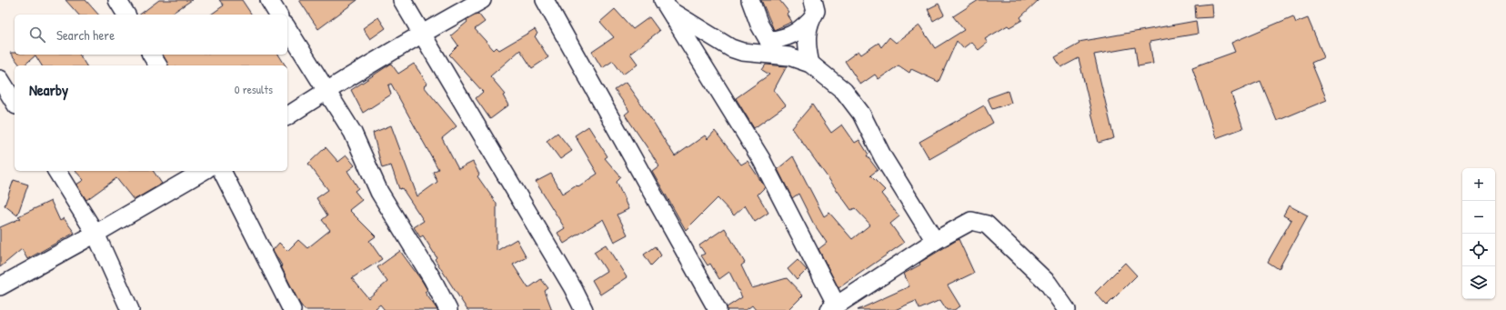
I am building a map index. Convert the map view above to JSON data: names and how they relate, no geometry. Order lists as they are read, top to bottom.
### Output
{
  "page": {
    "search": "Search here",
    "heading": ["Nearby", "0 results"],
    "map_buttons": ["+", "−"]
  }
}
